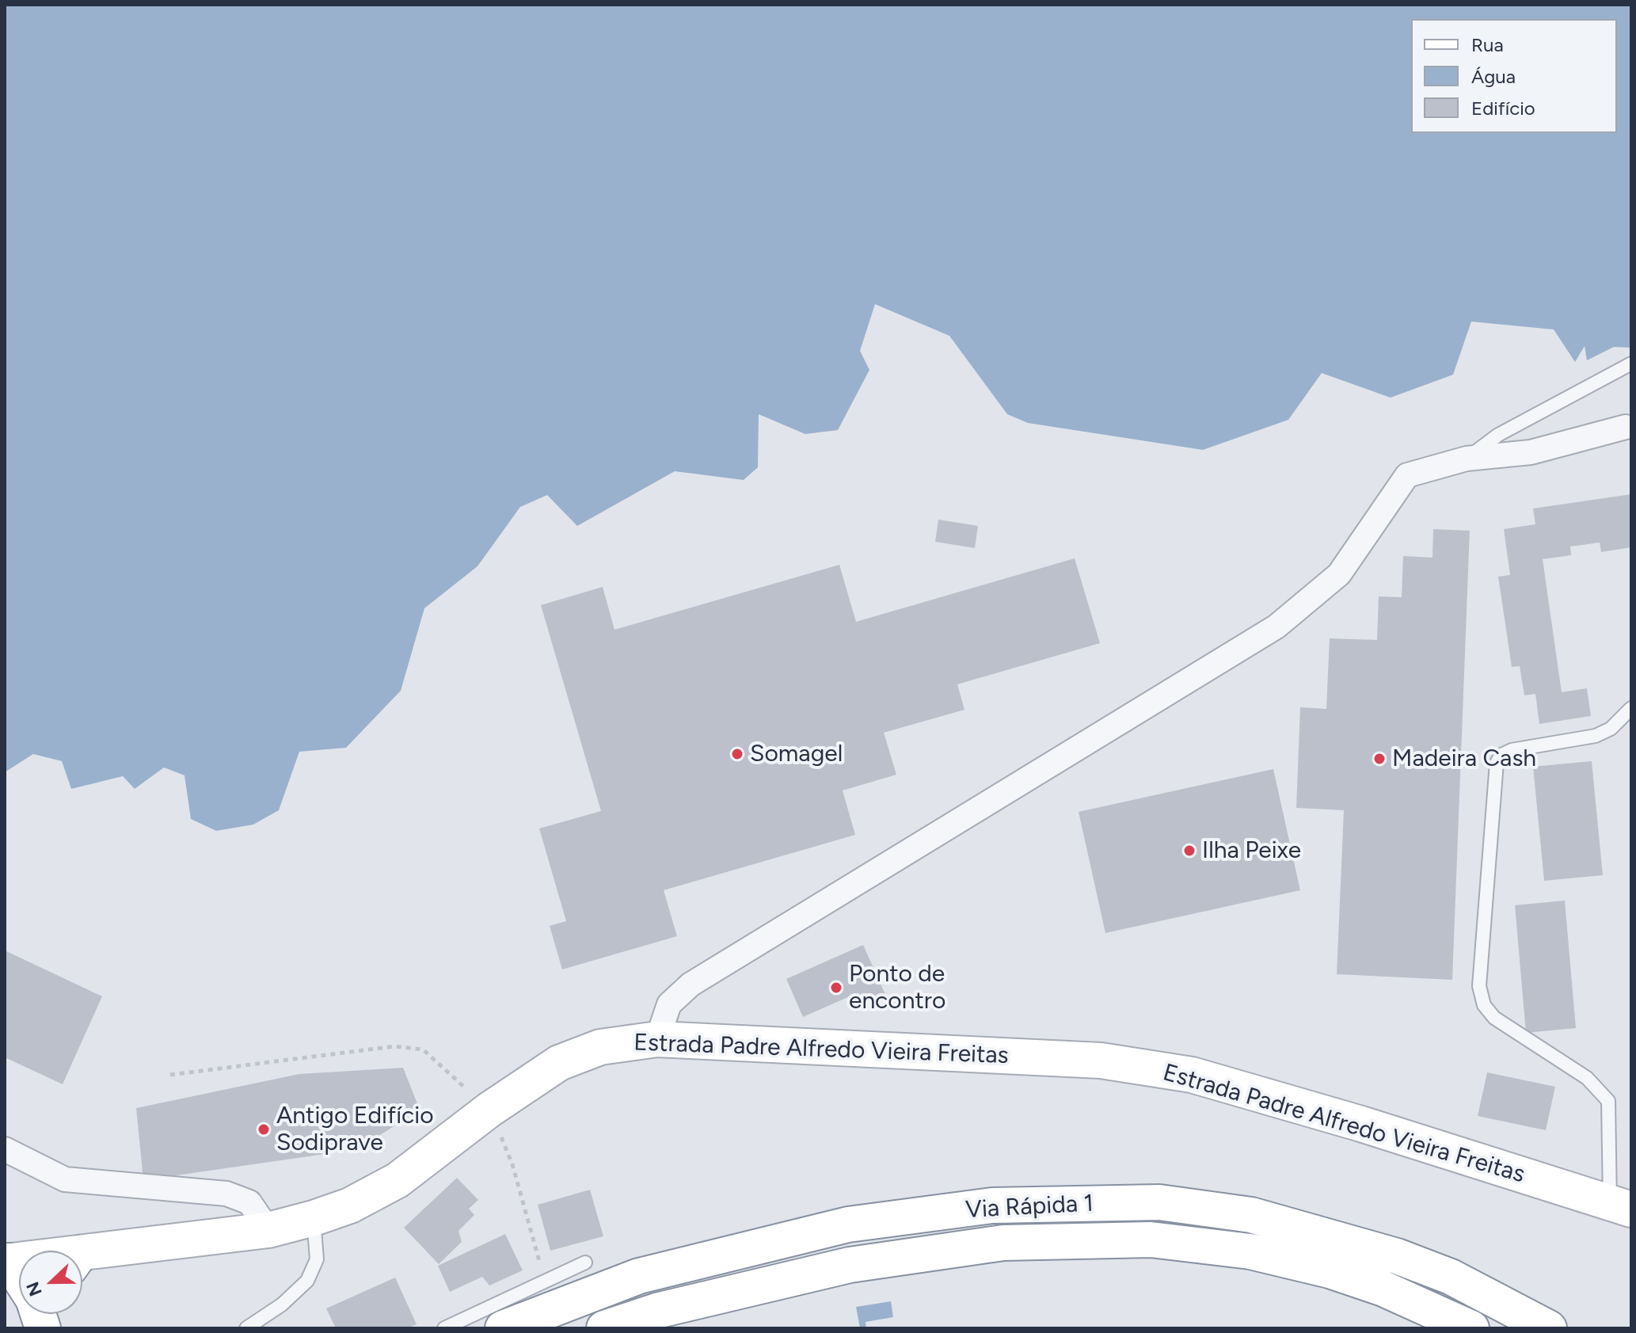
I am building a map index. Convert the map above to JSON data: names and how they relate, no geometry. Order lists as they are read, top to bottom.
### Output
{
  "streets": {
    "main road": ["Estrada Padre Alfredo Vieira Freitas", "Via Rápida 1"]
  },
  "places": [
    "Somagel",
    "Madeira Cash",
    "Ilha Peixe",
    "Ponto de encontro",
    "Antigo Edifício Sodiprave"
  ],
  "legend": ["Rua", "Água", "Edifício"],
  "north": "left"
}
